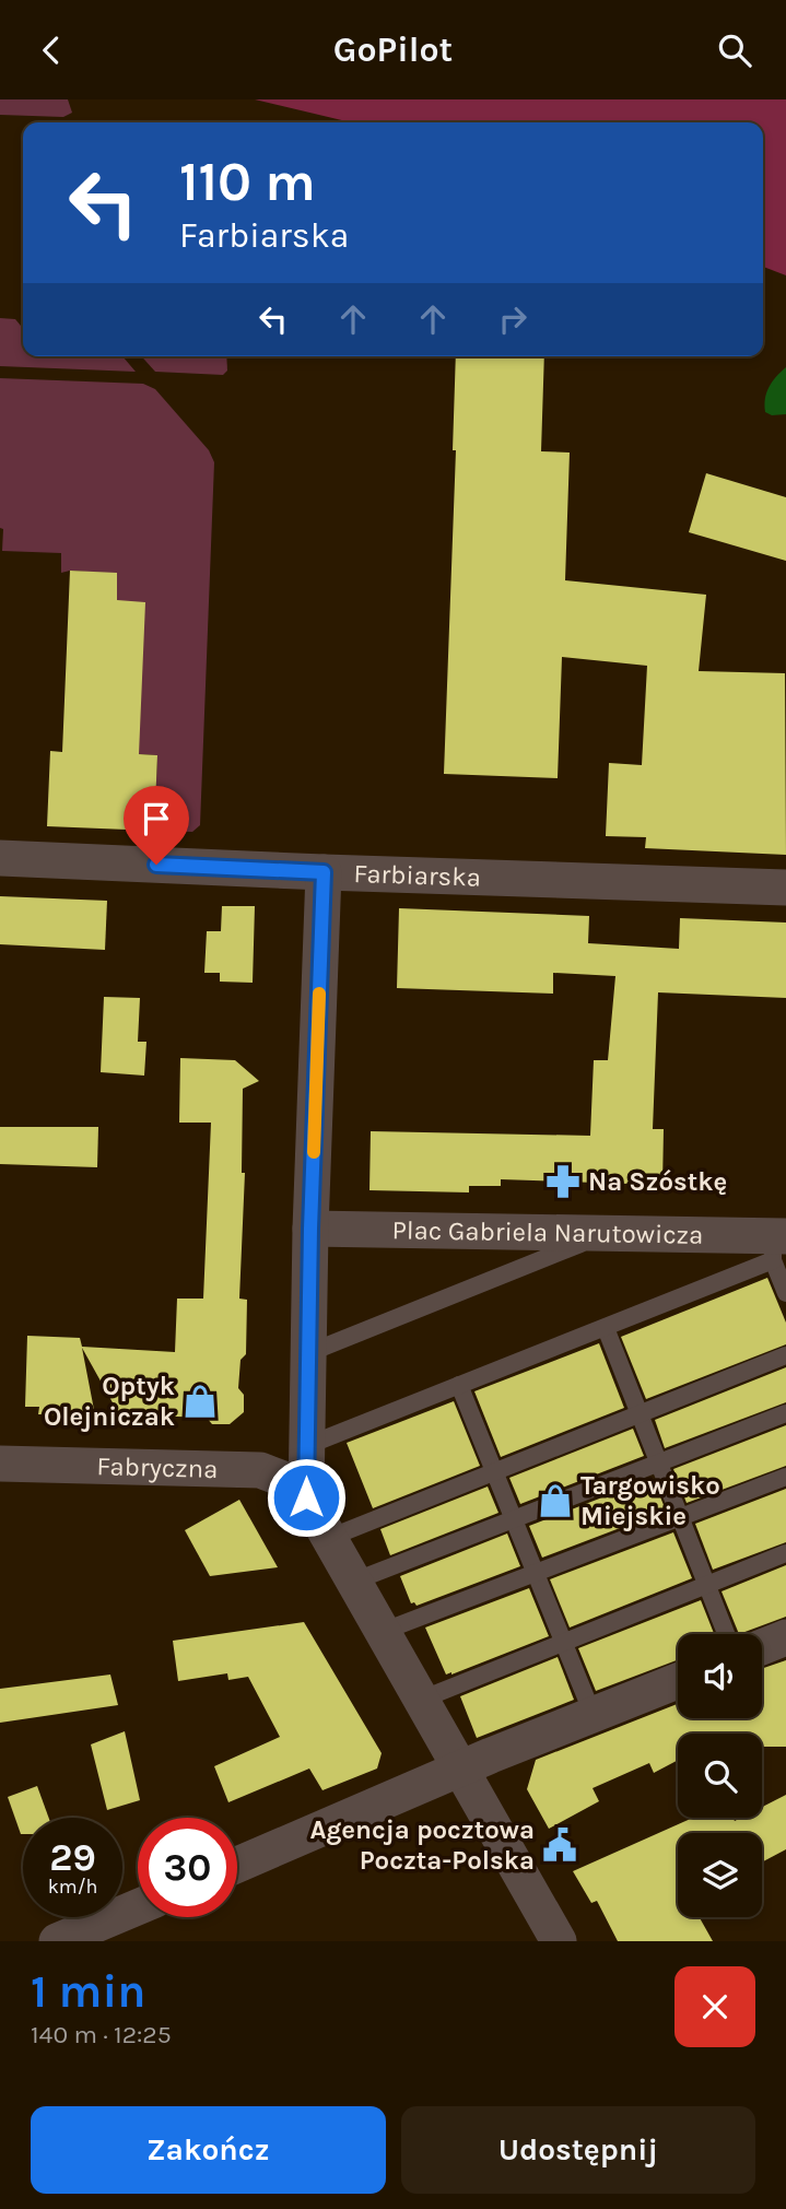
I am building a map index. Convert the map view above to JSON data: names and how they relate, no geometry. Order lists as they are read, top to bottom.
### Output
{
  "streets": {
    "street": ["Farbiarska", "Plac Gabriela Narutowicza", "Fabryczna"]
  },
  "places": {
    "pharmacy": ["Na Szóstkę"],
    "shop": ["Optyk Olejniczak", "Targowisko Miejskie"],
    "public building": ["Agencja pocztowa Poczta-Polska"]
  },
  "page": {
    "header": "GoPilot",
    "turn": ["110 m", "Farbiarska"],
    "speed": "29 km/h",
    "limit": "30",
    "heading": ["1 min", "140 m · 12:25"],
    "buttons": ["Zakończ", "Udostępnij"]
  }
}
